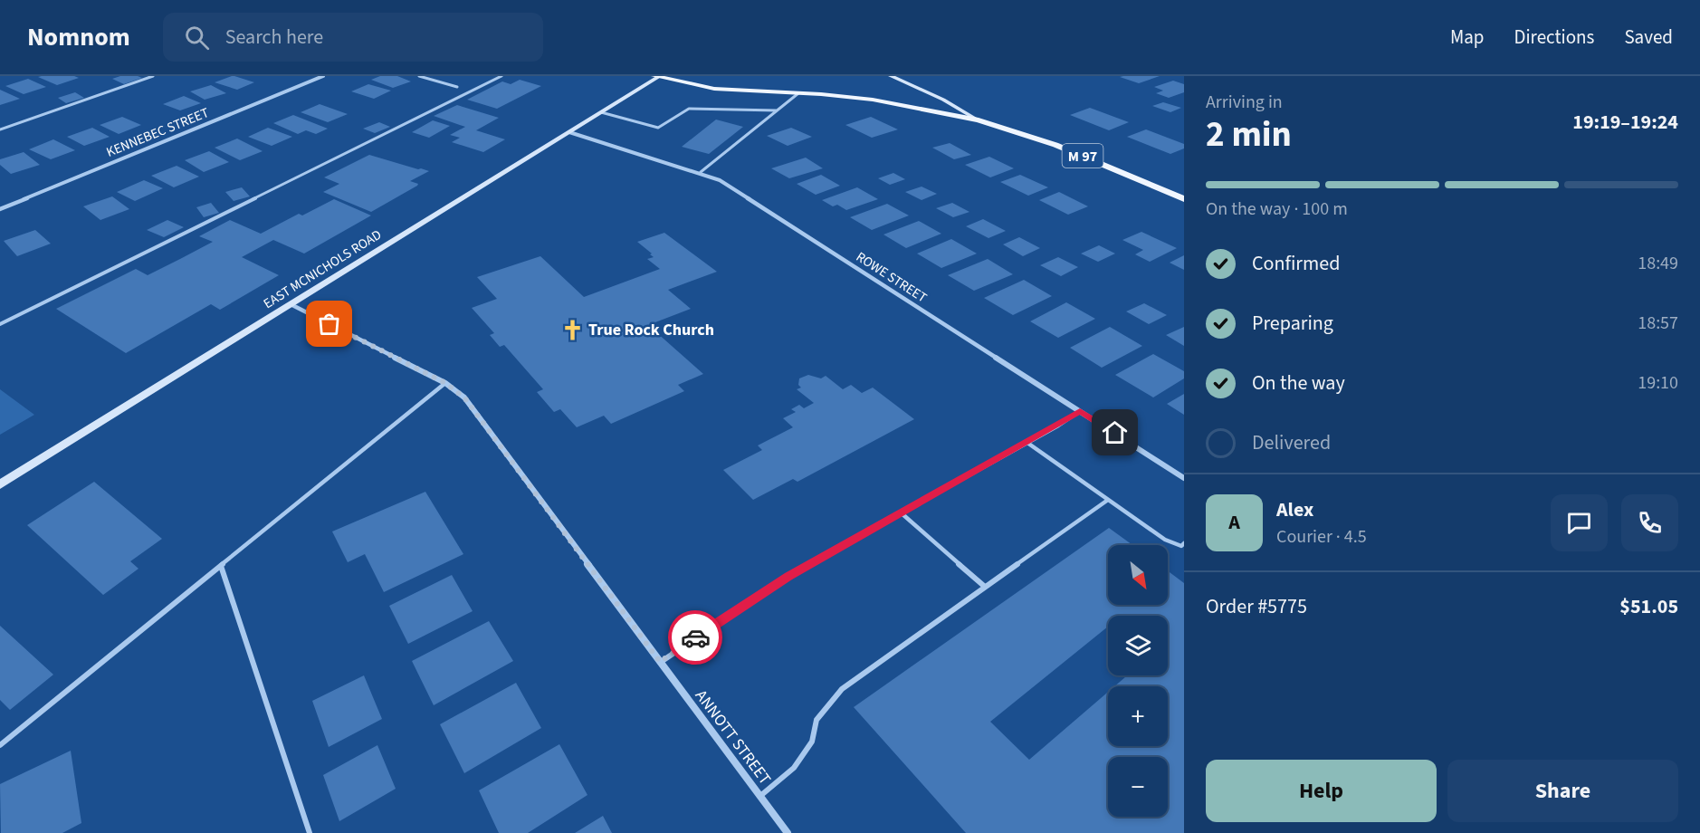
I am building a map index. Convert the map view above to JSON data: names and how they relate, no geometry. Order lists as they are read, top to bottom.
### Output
{
  "streets": {
    "main road": ["M 97"],
    "street": [
      "KENNEBEC STREET",
      "EAST MCNICHOLS ROAD",
      "ROWE STREET",
      "ANNOTT STREET"
    ]
  },
  "crossings": [
    ["M 97", "EAST MCNICHOLS ROAD"],
    ["EAST MCNICHOLS ROAD", "ROWE STREET"],
    ["EAST MCNICHOLS ROAD", "ANNOTT STREET"]
  ],
  "places": {
    "church": ["True Rock Church"]
  },
  "north": "bottom right",
  "page": {
    "header": "Nomnom",
    "search": "Search here",
    "nav": ["Map", "Directions", "Saved"],
    "heading": ["2 min", "Arriving in", "19:19–19:24"],
    "panel": [
      "Alex",
      "Courier · 4.5",
      "Order #5775",
      "$51.05"
    ],
    "bar": "On the way · 100 m",
    "list": [
      ["Confirmed", "18:49"],
      ["Preparing", "18:57"],
      ["On the way", "19:10"],
      "Delivered"
    ],
    "round": "A",
    "map_buttons": ["+", "−"],
    "buttons": ["Help", "Share"]
  }
}
